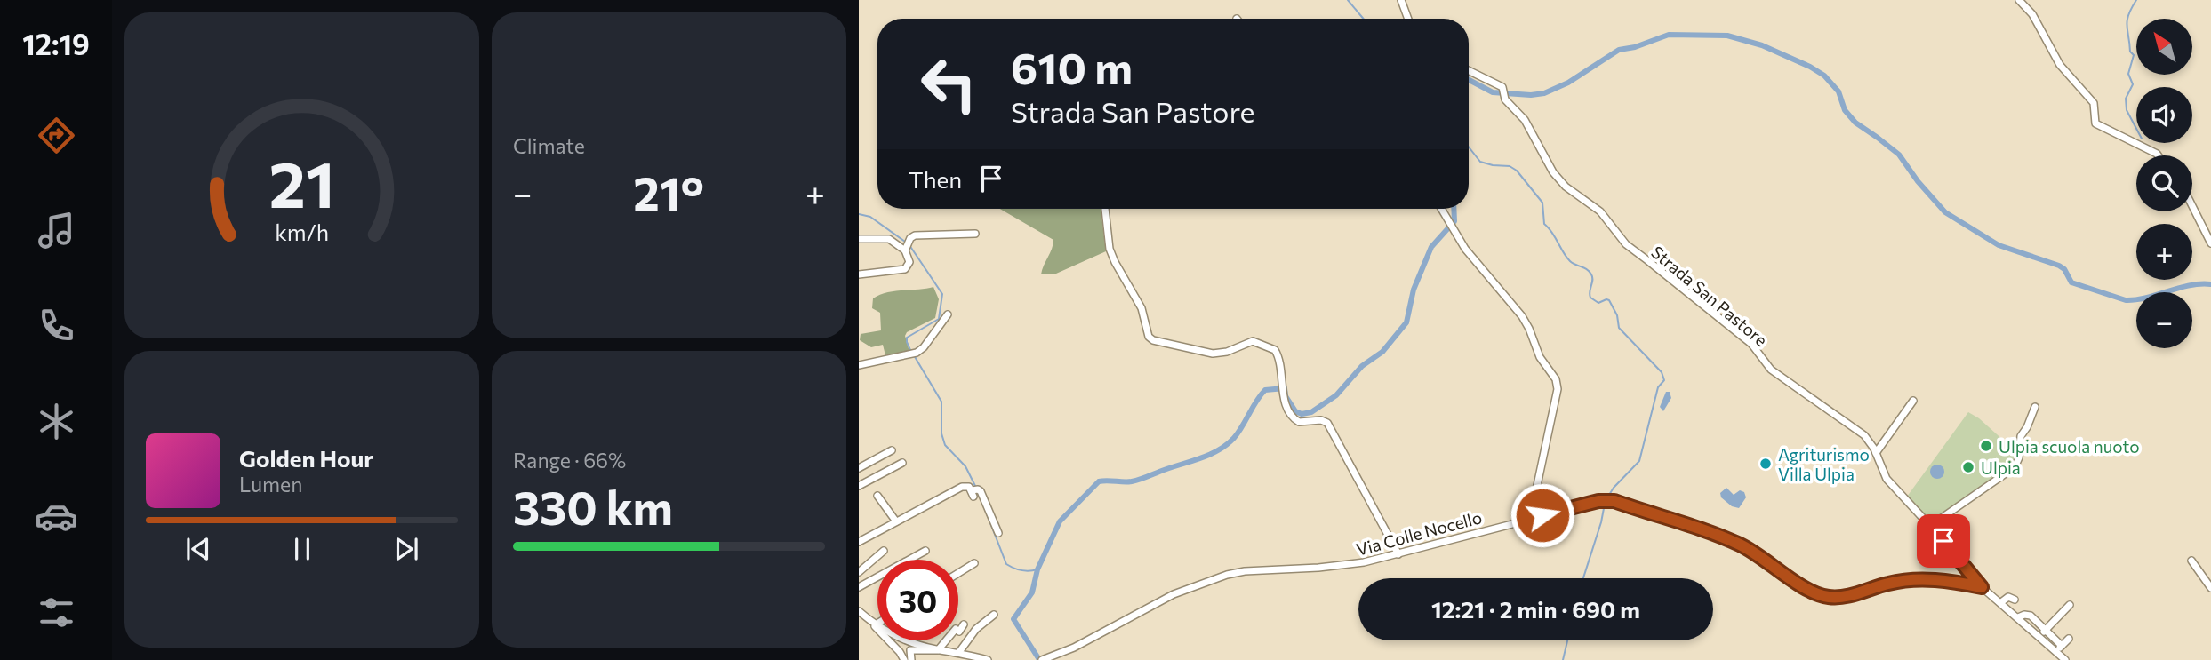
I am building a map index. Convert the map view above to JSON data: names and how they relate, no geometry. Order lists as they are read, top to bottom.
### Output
{
  "streets": {
    "street": ["Strada San Pastore", "Via Colle Nocello"]
  },
  "crossings": [
    ["Strada San Pastore", "Via Colle Nocello"]
  ],
  "places": ["Ulpia scuola nuoto", "Agriturismo Villa Ulpia", "Ulpia"],
  "north": "top left",
  "page": {
    "tabs": "12:19",
    "tile": [
      "Climate",
      ["Range · 66%", "330 km"]
    ],
    "map_buttons": ["+", "−"],
    "turn": ["610 m", "Strada San Pastore"],
    "then": "Then",
    "heat": ["−", "21°", "+"],
    "song": ["Golden Hour", "Lumen"],
    "limit": "30",
    "trip": "12:21 · 2 min · 690 m",
    "gauge": ["21", "km/h"]
  }
}
